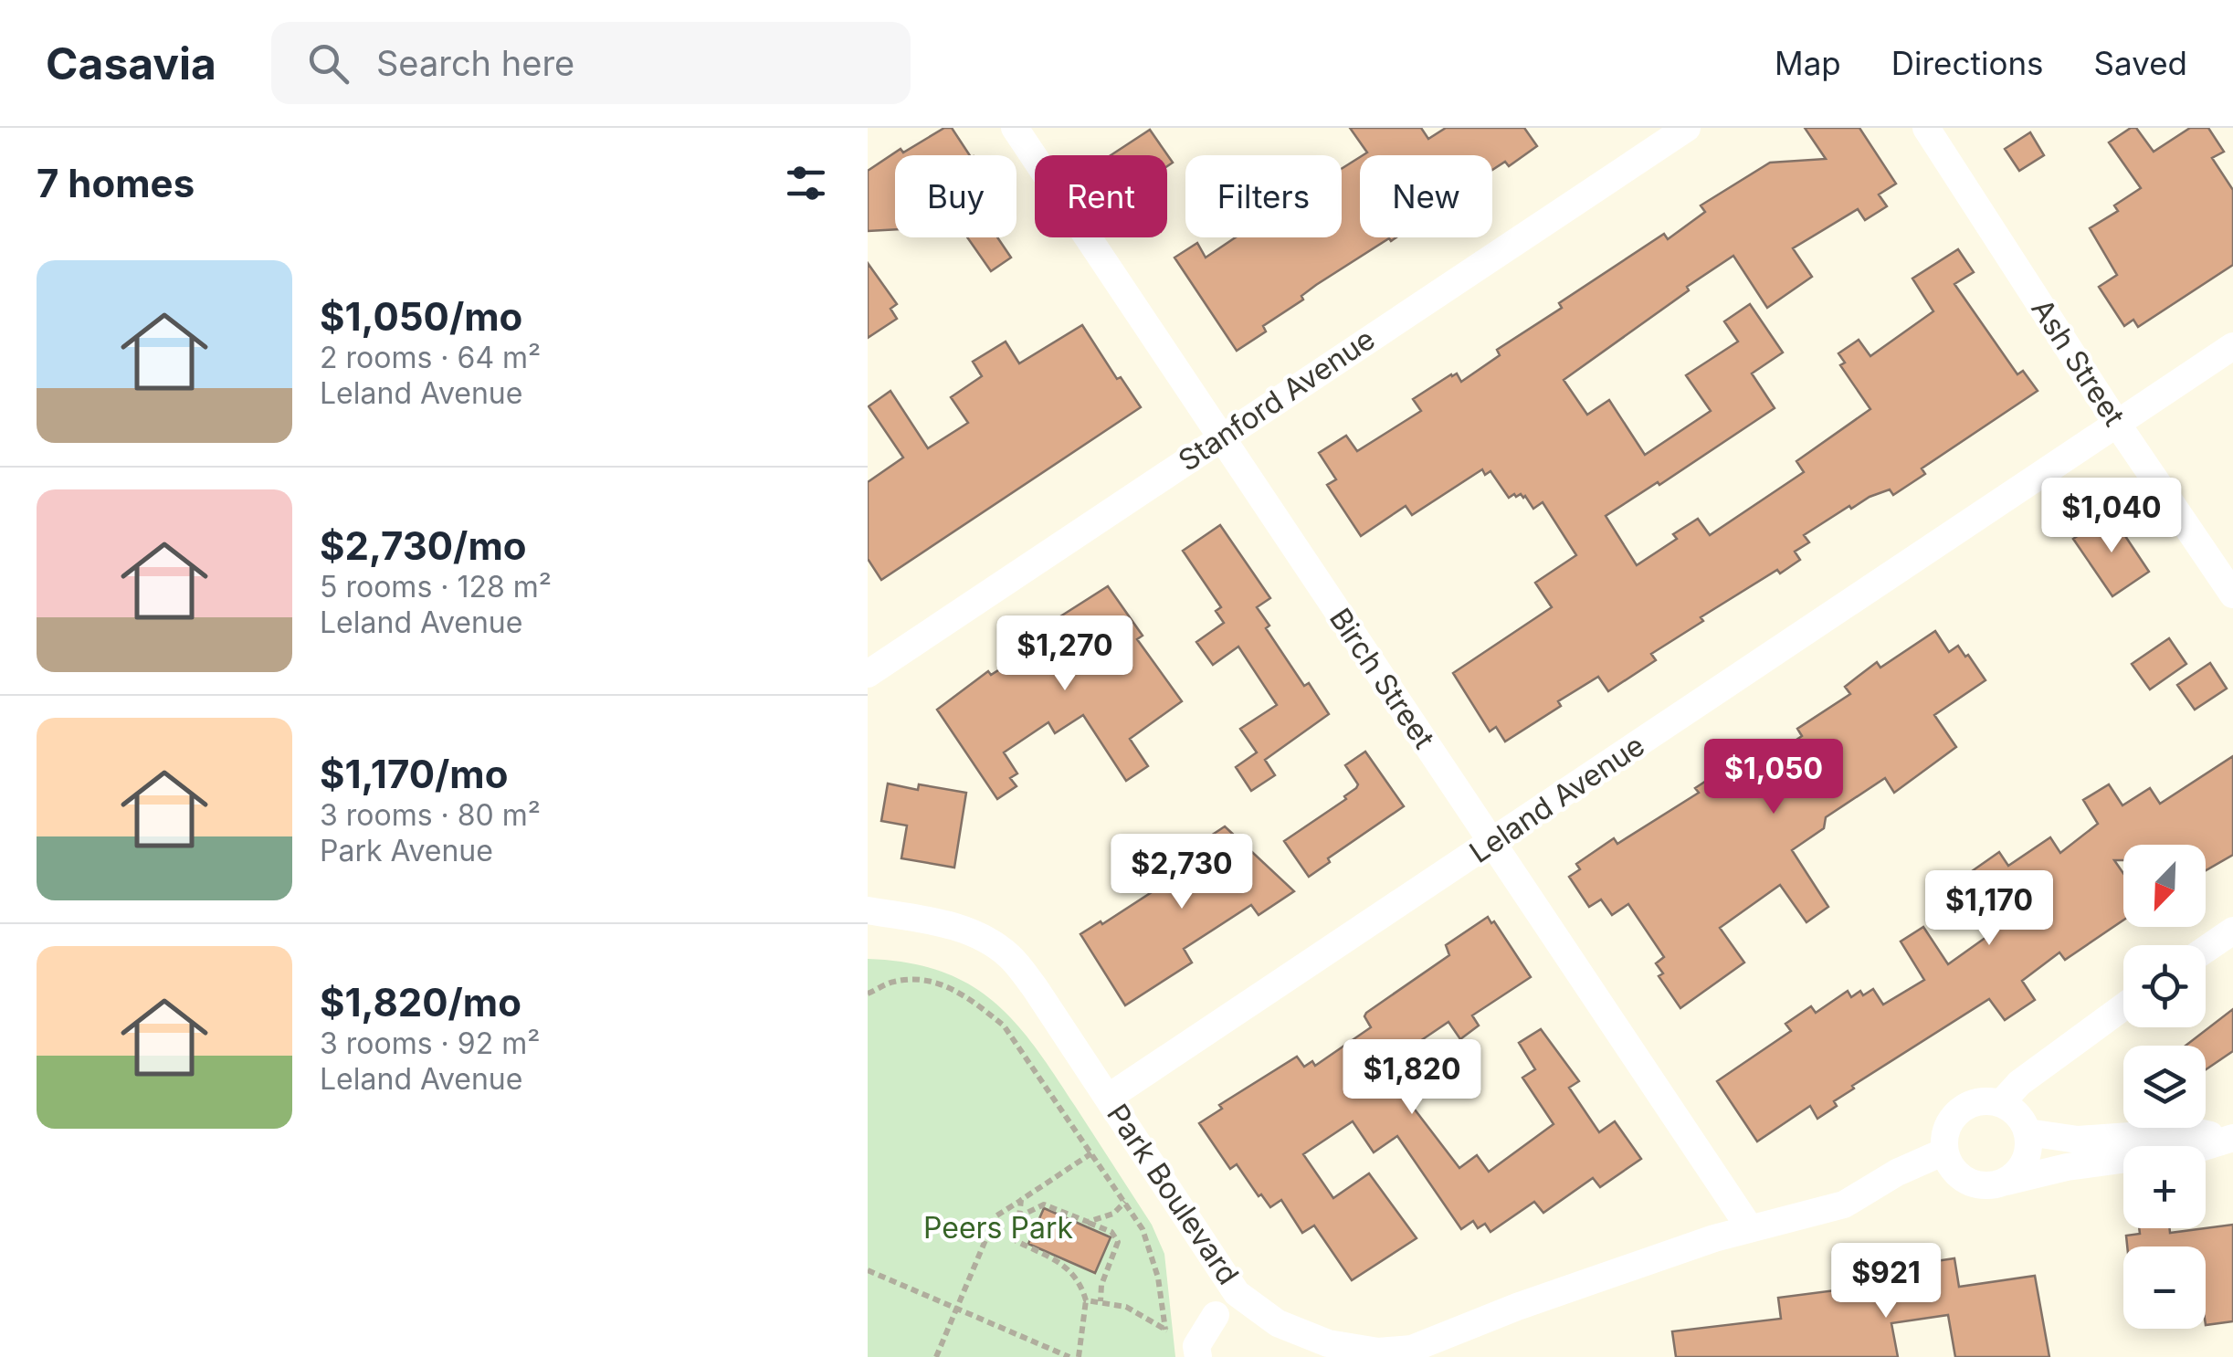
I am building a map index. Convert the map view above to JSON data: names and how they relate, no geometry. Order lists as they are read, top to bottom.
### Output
{
  "streets": {
    "street": [
      "Ash Street",
      "Stanford Avenue",
      "Birch Street",
      "Leland Avenue",
      "Park Boulevard"
    ]
  },
  "crossings": [
    ["Ash Street", "Leland Avenue"],
    ["Stanford Avenue", "Birch Street"],
    ["Birch Street", "Leland Avenue"],
    ["Birch Street", "Park Boulevard"],
    ["Leland Avenue", "Park Boulevard"]
  ],
  "parks": ["Peers Park"],
  "north": "bottom left",
  "page": {
    "header": "Casavia",
    "search": "Search here",
    "nav": ["Map", "Directions", "Saved"],
    "heading": "7 homes",
    "chip": [
      "Buy",
      "Rent",
      "Filters",
      "New"
    ],
    "list": [
      {
        "name": "$1,050/mo",
        "note": "2 rooms · 64 m² · Leland Avenue"
      },
      {
        "name": "$2,730/mo",
        "note": "5 rooms · 128 m² · Leland Avenue"
      },
      {
        "name": "$1,170/mo",
        "note": "3 rooms · 80 m² · Park Avenue"
      },
      {
        "name": "$1,820/mo",
        "note": "3 rooms · 92 m² · Leland Avenue"
      }
    ],
    "price": [
      "$1,040",
      "$1,270",
      "$1,050",
      "$2,730",
      "$1,170",
      "$1,820",
      "$921"
    ],
    "map_buttons": ["+", "−"]
  }
}
